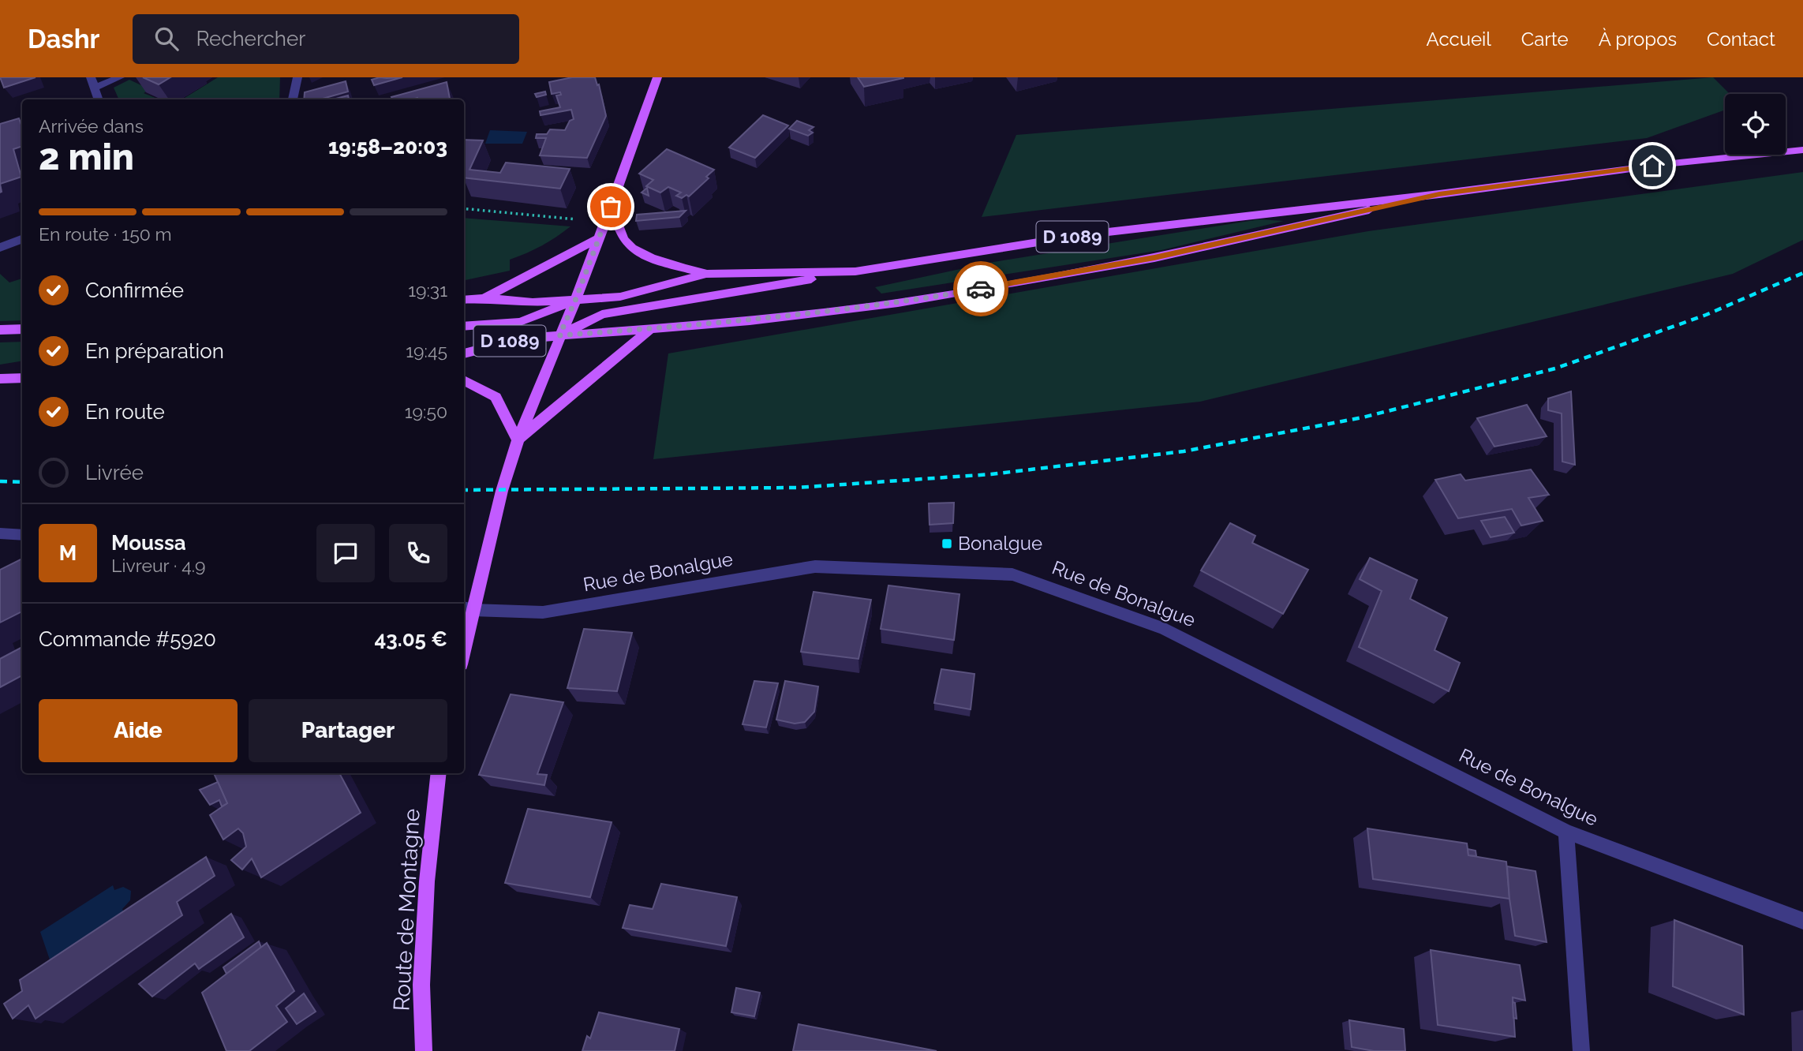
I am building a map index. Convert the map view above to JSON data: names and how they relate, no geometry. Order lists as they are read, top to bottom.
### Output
{
  "streets": {
    "main road": ["D 1089", "Route de Montagne"],
    "street": ["Rue de Bonalgue"]
  },
  "places": {
    "transit": ["Bonalgue"]
  },
  "page": {
    "header": "Dashr",
    "search": "Rechercher",
    "nav": [
      "Accueil",
      "Carte",
      "À propos",
      "Contact"
    ],
    "heading": ["2 min", "Arrivée dans", "19:58–20:03"],
    "panel": [
      "Moussa",
      "Livreur · 4.9",
      "Commande #5920",
      "43.05 €"
    ],
    "bar": "En route · 150 m",
    "list": [
      ["Confirmée", "19:31"],
      ["En préparation", "19:45"],
      ["En route", "19:50"],
      "Livrée"
    ],
    "round": "M",
    "buttons": ["Aide", "Partager"]
  }
}
